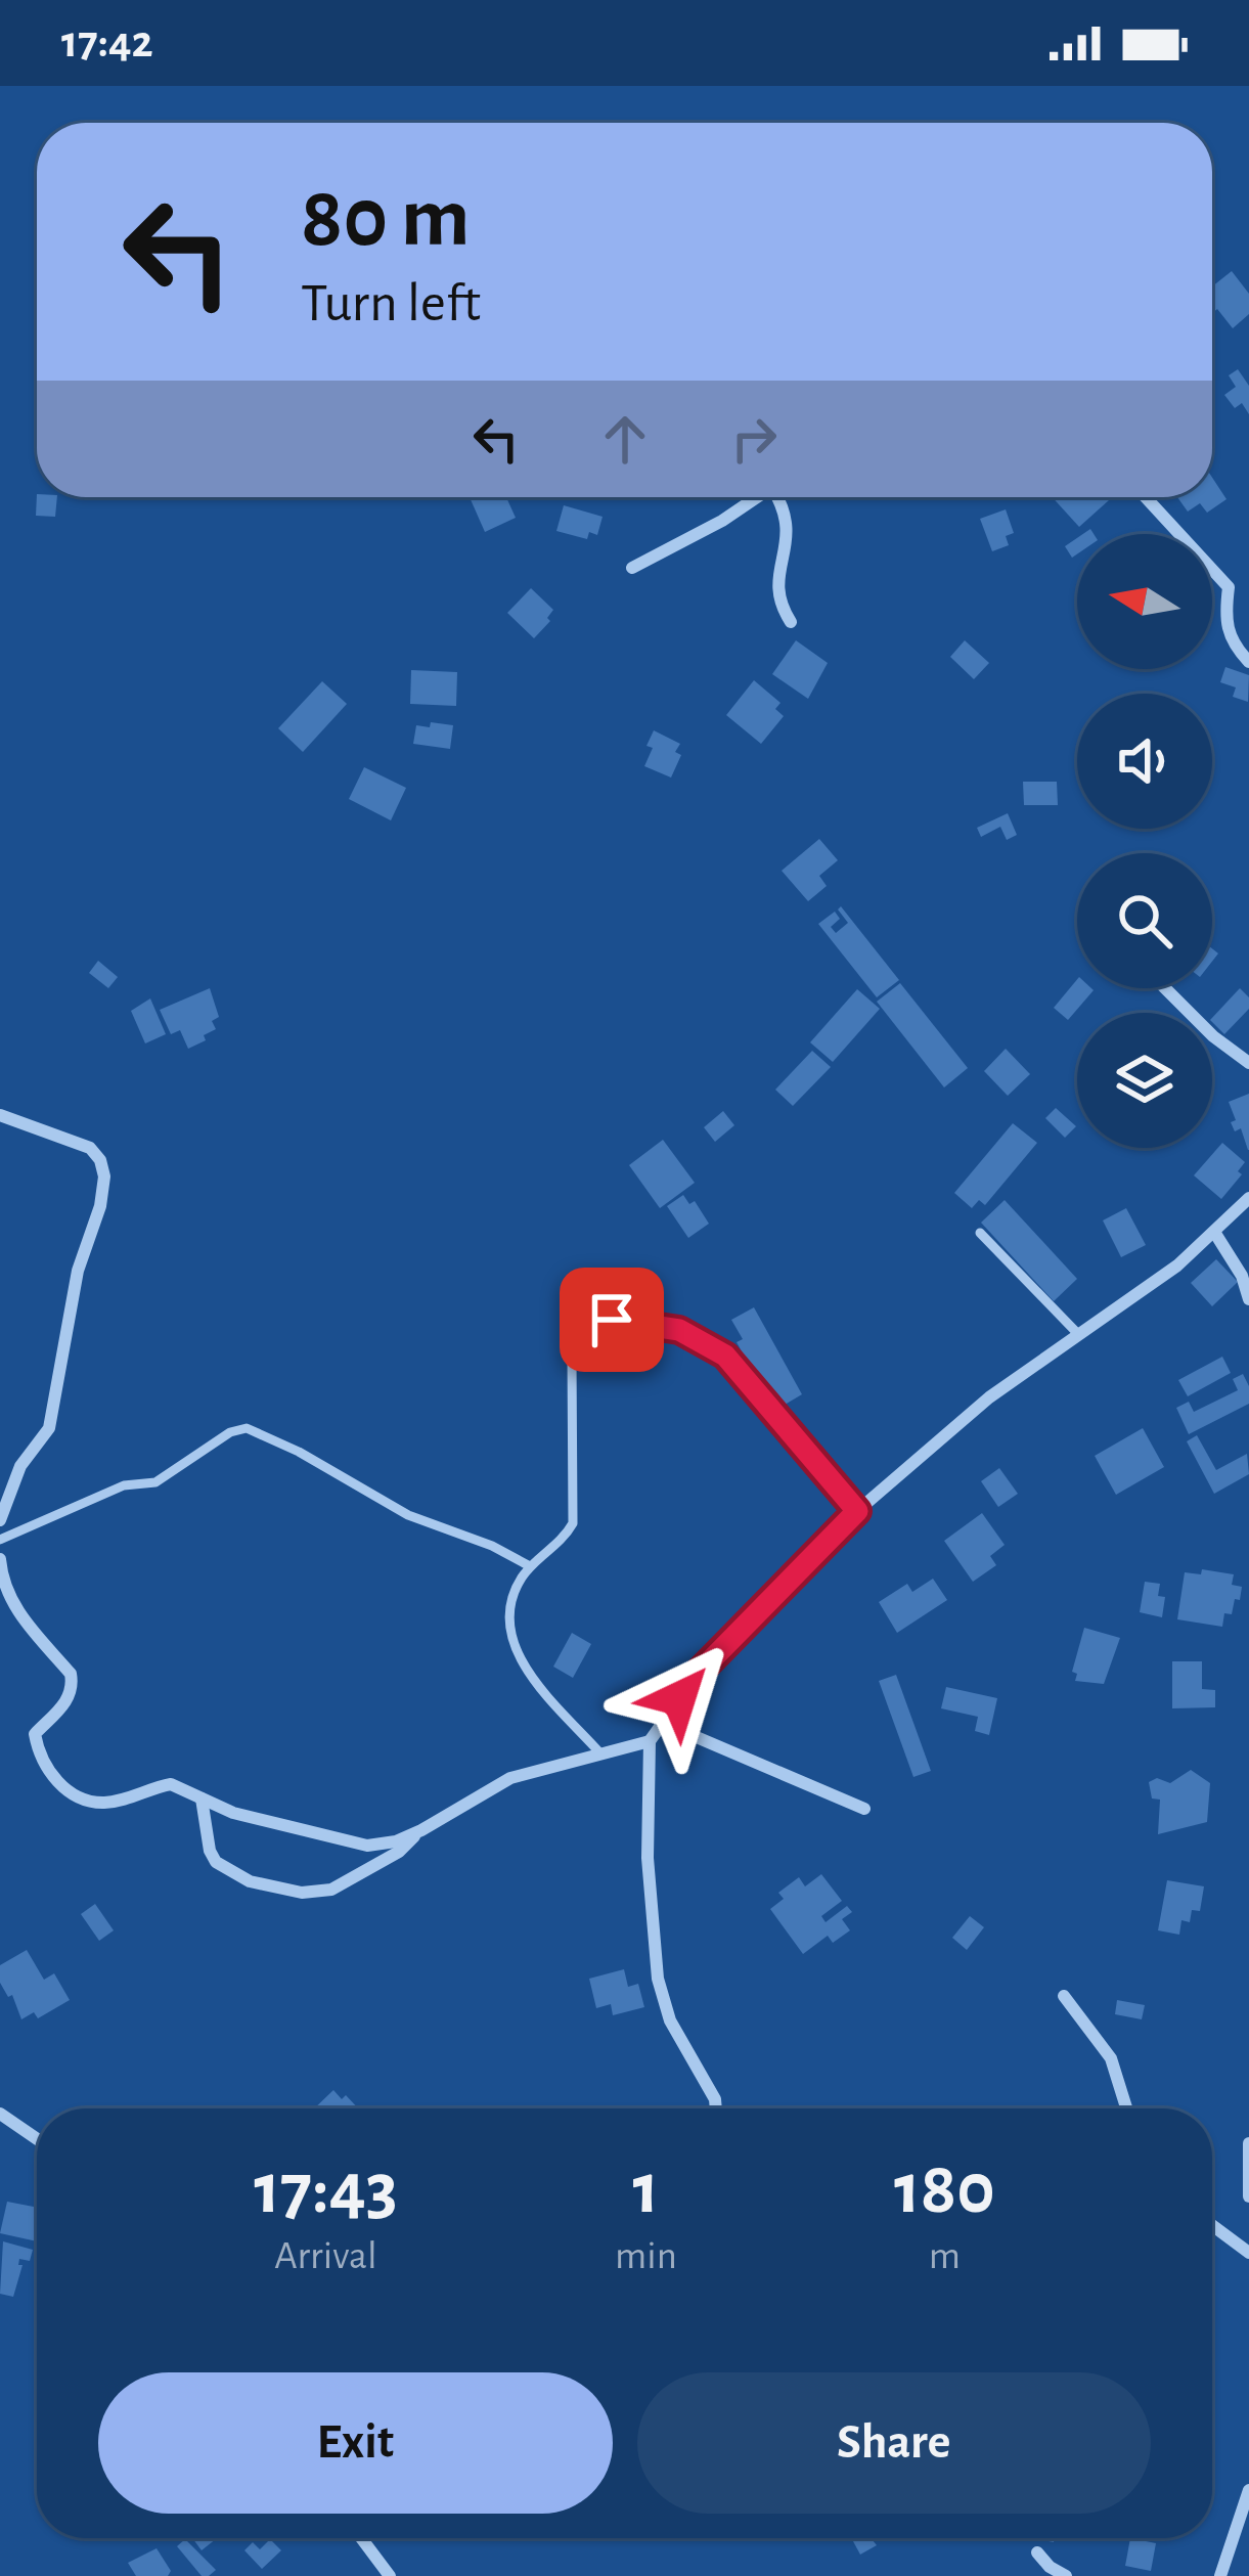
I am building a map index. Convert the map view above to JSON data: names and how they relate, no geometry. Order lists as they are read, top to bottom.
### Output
{
  "north": "left",
  "page": {
    "status": "17:42",
    "turn": ["80 m", "Turn left"],
    "eta": [
      "17:43",
      "Arrival",
      "1",
      "min",
      "180",
      "m"
    ],
    "buttons": ["Exit", "Share"]
  }
}
